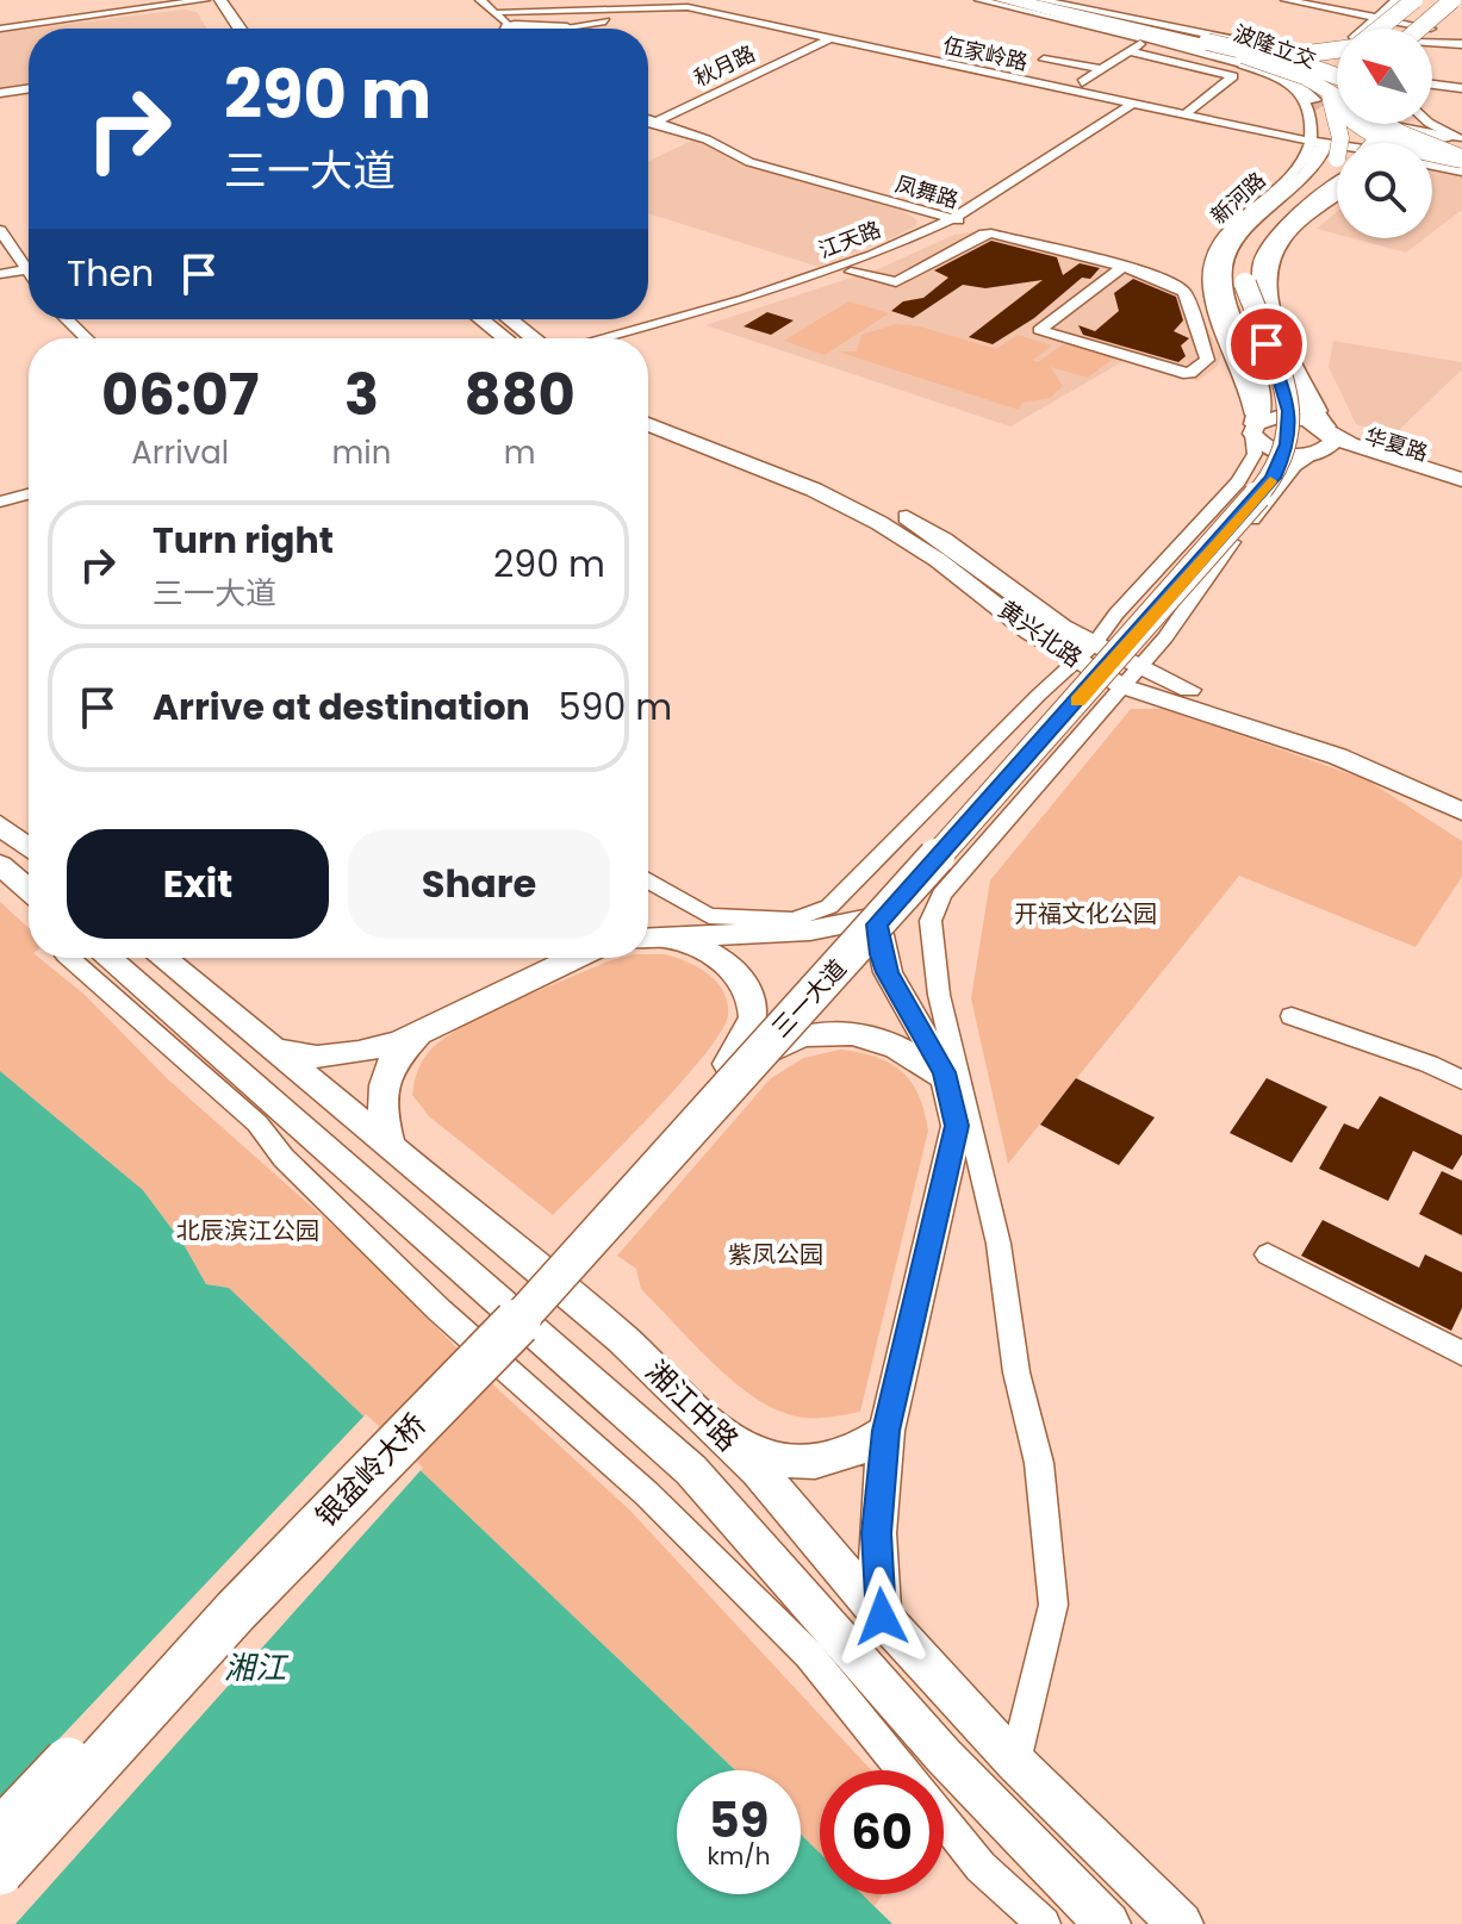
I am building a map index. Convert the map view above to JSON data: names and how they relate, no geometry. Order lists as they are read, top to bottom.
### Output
{
  "streets": {
    "highway": ["波隆立交", "三一大道", "银盆岭大桥"],
    "main road": ["华夏路", "黄兴北路", "湘江中路"],
    "street": [
      "伍家岭路",
      "秋月路",
      "凤舞路",
      "新河路",
      "江天路"
    ]
  },
  "crossings": [
    ["伍家岭路", "秋月路"],
    ["伍家岭路", "江天路"],
    ["秋月路", "凤舞路"],
    ["凤舞路", "新河路"],
    ["凤舞路", "江天路"],
    ["凤舞路", "三一大道"],
    ["新河路", "三一大道"],
    ["三一大道", "银盆岭大桥"]
  ],
  "water": ["湘江"],
  "parks": ["开福文化公园", "北辰滨江公园", "紫凤公园"],
  "north": "top left",
  "page": {
    "turn": ["290 m", "三一大道"],
    "then": "Then",
    "eta": [
      "06:07",
      "Arrival",
      "3",
      "min",
      "880",
      "m"
    ],
    "list": [
      {
        "name": "Turn right",
        "note": "三一大道",
        "value": "290 m"
      },
      {
        "name": "Arrive at destination",
        "value": "590 m"
      }
    ],
    "buttons": ["Exit", "Share"],
    "speed": "59 km/h",
    "limit": "60"
  }
}
